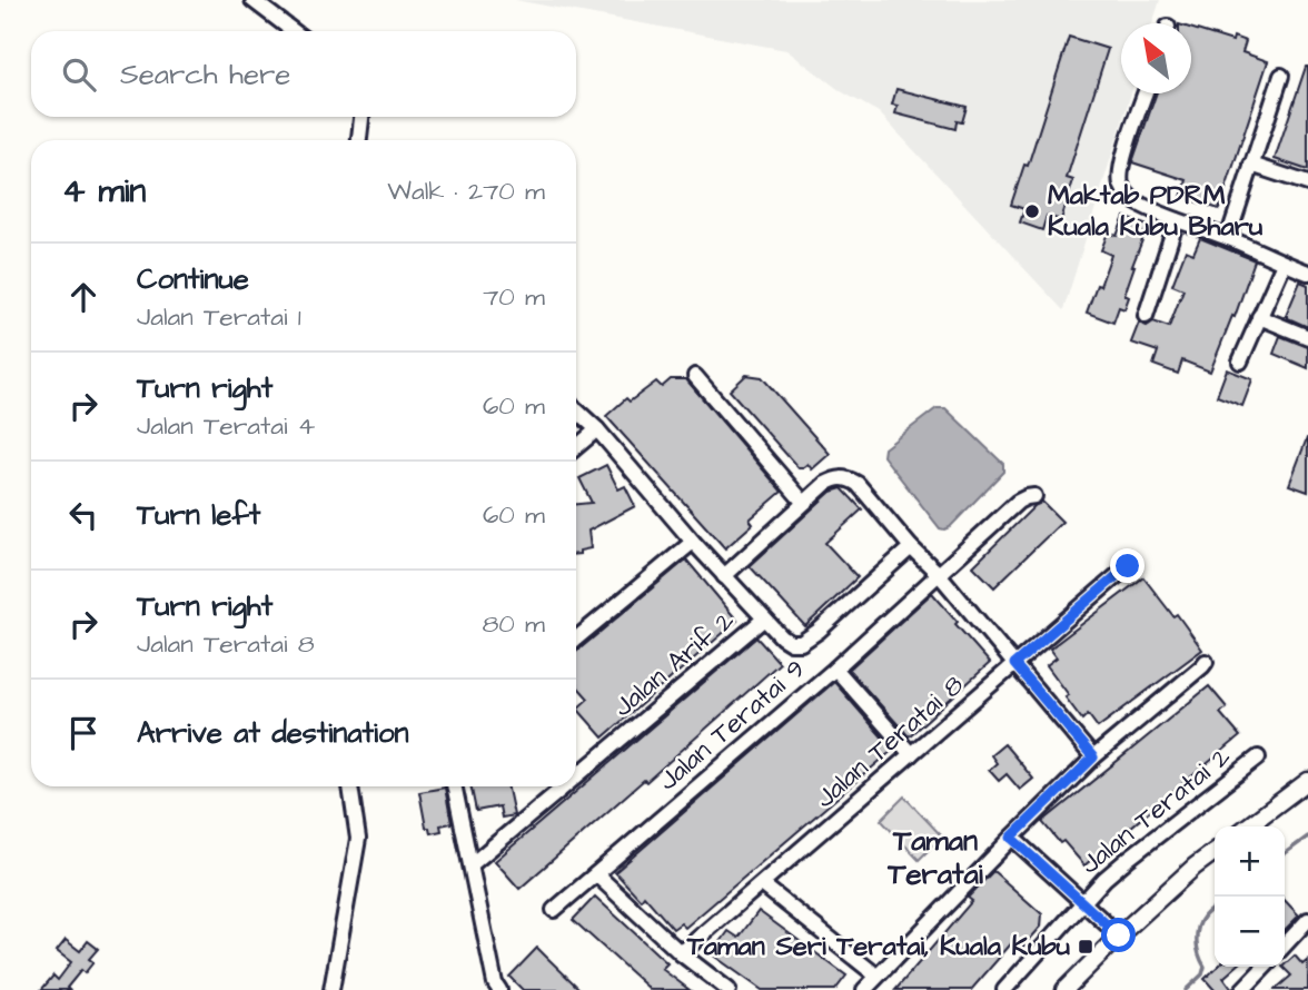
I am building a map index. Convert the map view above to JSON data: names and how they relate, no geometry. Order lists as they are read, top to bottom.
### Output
{
  "streets": {
    "street": [
      "Jalan Arif 2",
      "Jalan Teratai 9",
      "Jalan Teratai 8",
      "Jalan Teratai 2"
    ]
  },
  "districts": ["Taman Teratai"],
  "places": {
    "other": ["Maktab PDRM Kuala Kubu Bharu"],
    "transit": ["Taman Seri Teratai, Kuala Kubu"]
  },
  "north": "top left",
  "page": {
    "search": "Search here",
    "heading": ["4 min", "Walk · 270 m"],
    "list": [
      ["Continue", "Jalan Teratai 1", "70 m"],
      ["Turn right", "Jalan Teratai 4", "60 m"],
      ["Turn left", "60 m"],
      ["Turn right", "Jalan Teratai 8", "80 m"],
      "Arrive at destination"
    ],
    "map_buttons": ["+", "−"]
  }
}
